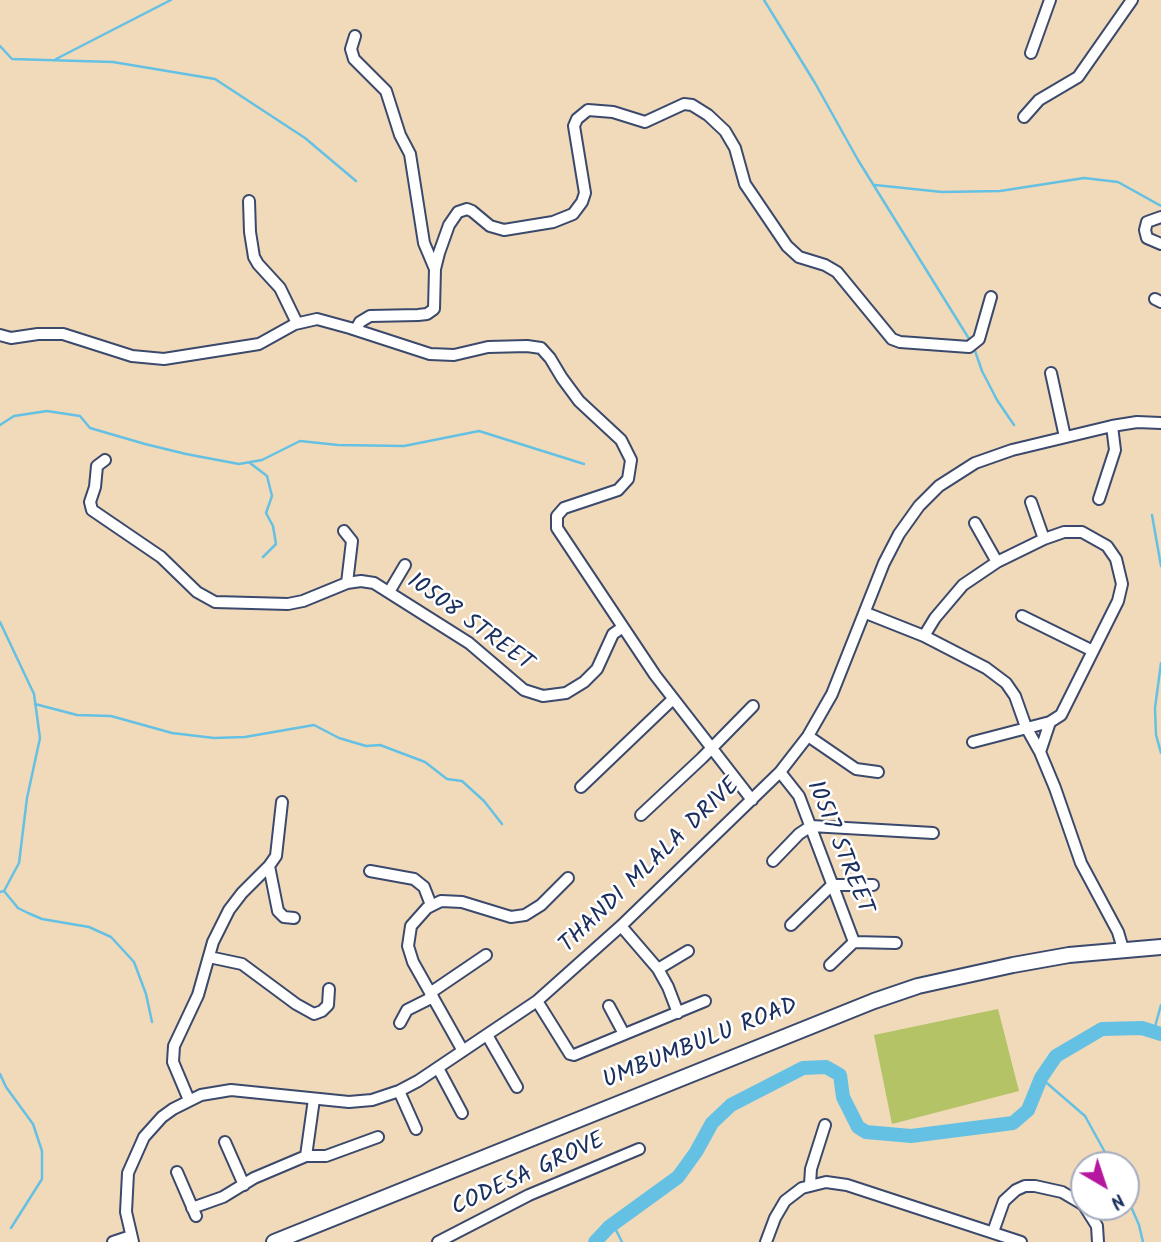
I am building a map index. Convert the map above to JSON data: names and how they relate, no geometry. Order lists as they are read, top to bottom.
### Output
{
  "streets": {
    "main road": ["UMBUMBULU ROAD"],
    "street": [
      "10508 STREET",
      "10517 STREET",
      "THANDI MLALA DRIVE",
      "CODESA GROVE"
    ]
  },
  "crossings": [
    ["10517 STREET", "THANDI MLALA DRIVE"]
  ],
  "north": "bottom right"
}
